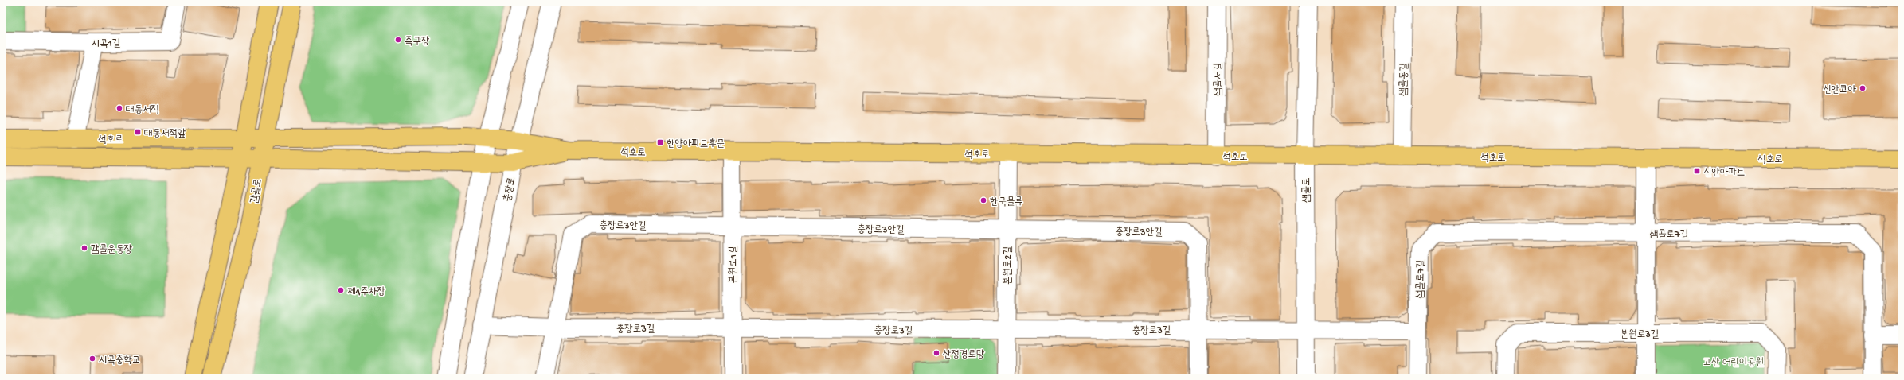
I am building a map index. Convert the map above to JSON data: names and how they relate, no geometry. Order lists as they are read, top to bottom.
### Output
{
  "streets": {
    "main road": ["석호로", "감골로"],
    "street": [
      "시곡1길",
      "샘골서길",
      "샘골동길",
      "충장로",
      "샘골로",
      "충장로3안길",
      "샘골로7길",
      "본원로1길",
      "본원로2길",
      "충장로3길",
      "본원로3길"
    ]
  },
  "crossings": [
    ["샘골서길", "석호로"],
    ["샘골동길", "석호로"],
    ["석호로", "충장로"],
    ["석호로", "샘골로"],
    ["석호로", "감골로"],
    ["석호로", "본원로1길"],
    ["석호로", "본원로2길"],
    ["충장로", "충장로3길"],
    ["샘골로", "충장로3길"],
    ["충장로3안길", "본원로1길"],
    ["충장로3안길", "본원로2길"],
    ["충장로3안길", "충장로3길"],
    ["본원로1길", "충장로3길"],
    ["본원로2길", "충장로3길"]
  ],
  "parks": ["고산 어린이공원"],
  "places": {
    "other": [
      "족구장",
      "신안코아",
      "대동서적",
      "한국물류",
      "감골운동장",
      "제4주차장",
      "산정경로당",
      "시곡중학교"
    ],
    "transit": ["대동서적앞", "한양아파트후문", "신안아파트"]
  }
}
